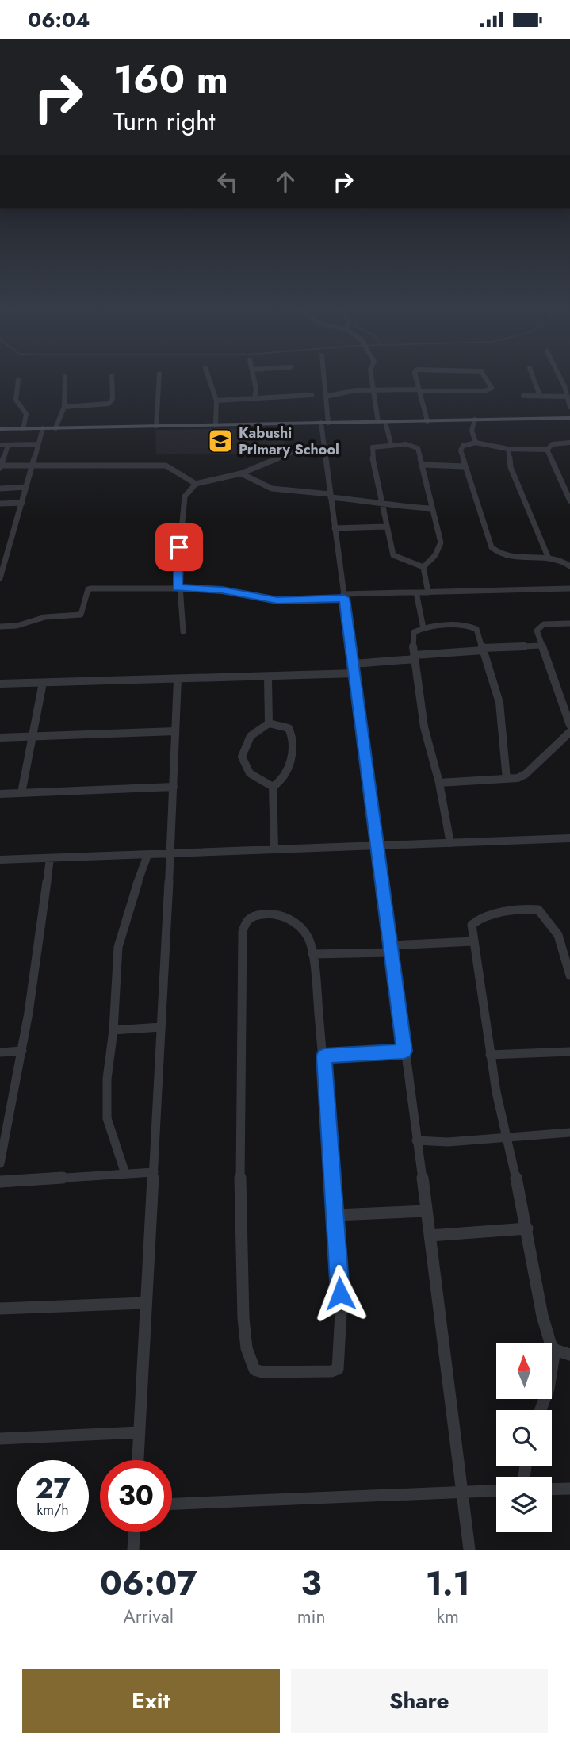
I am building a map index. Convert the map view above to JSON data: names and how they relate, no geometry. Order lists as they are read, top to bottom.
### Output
{
  "places": {
    "school or university": ["Kabushi Primary School"]
  },
  "north": "top",
  "page": {
    "status": "06:04",
    "turn": ["160 m", "Turn right"],
    "speed": "27 km/h",
    "limit": "30",
    "eta": [
      "06:07",
      "Arrival",
      "3",
      "min",
      "1.1",
      "km"
    ],
    "buttons": ["Exit", "Share"]
  }
}
